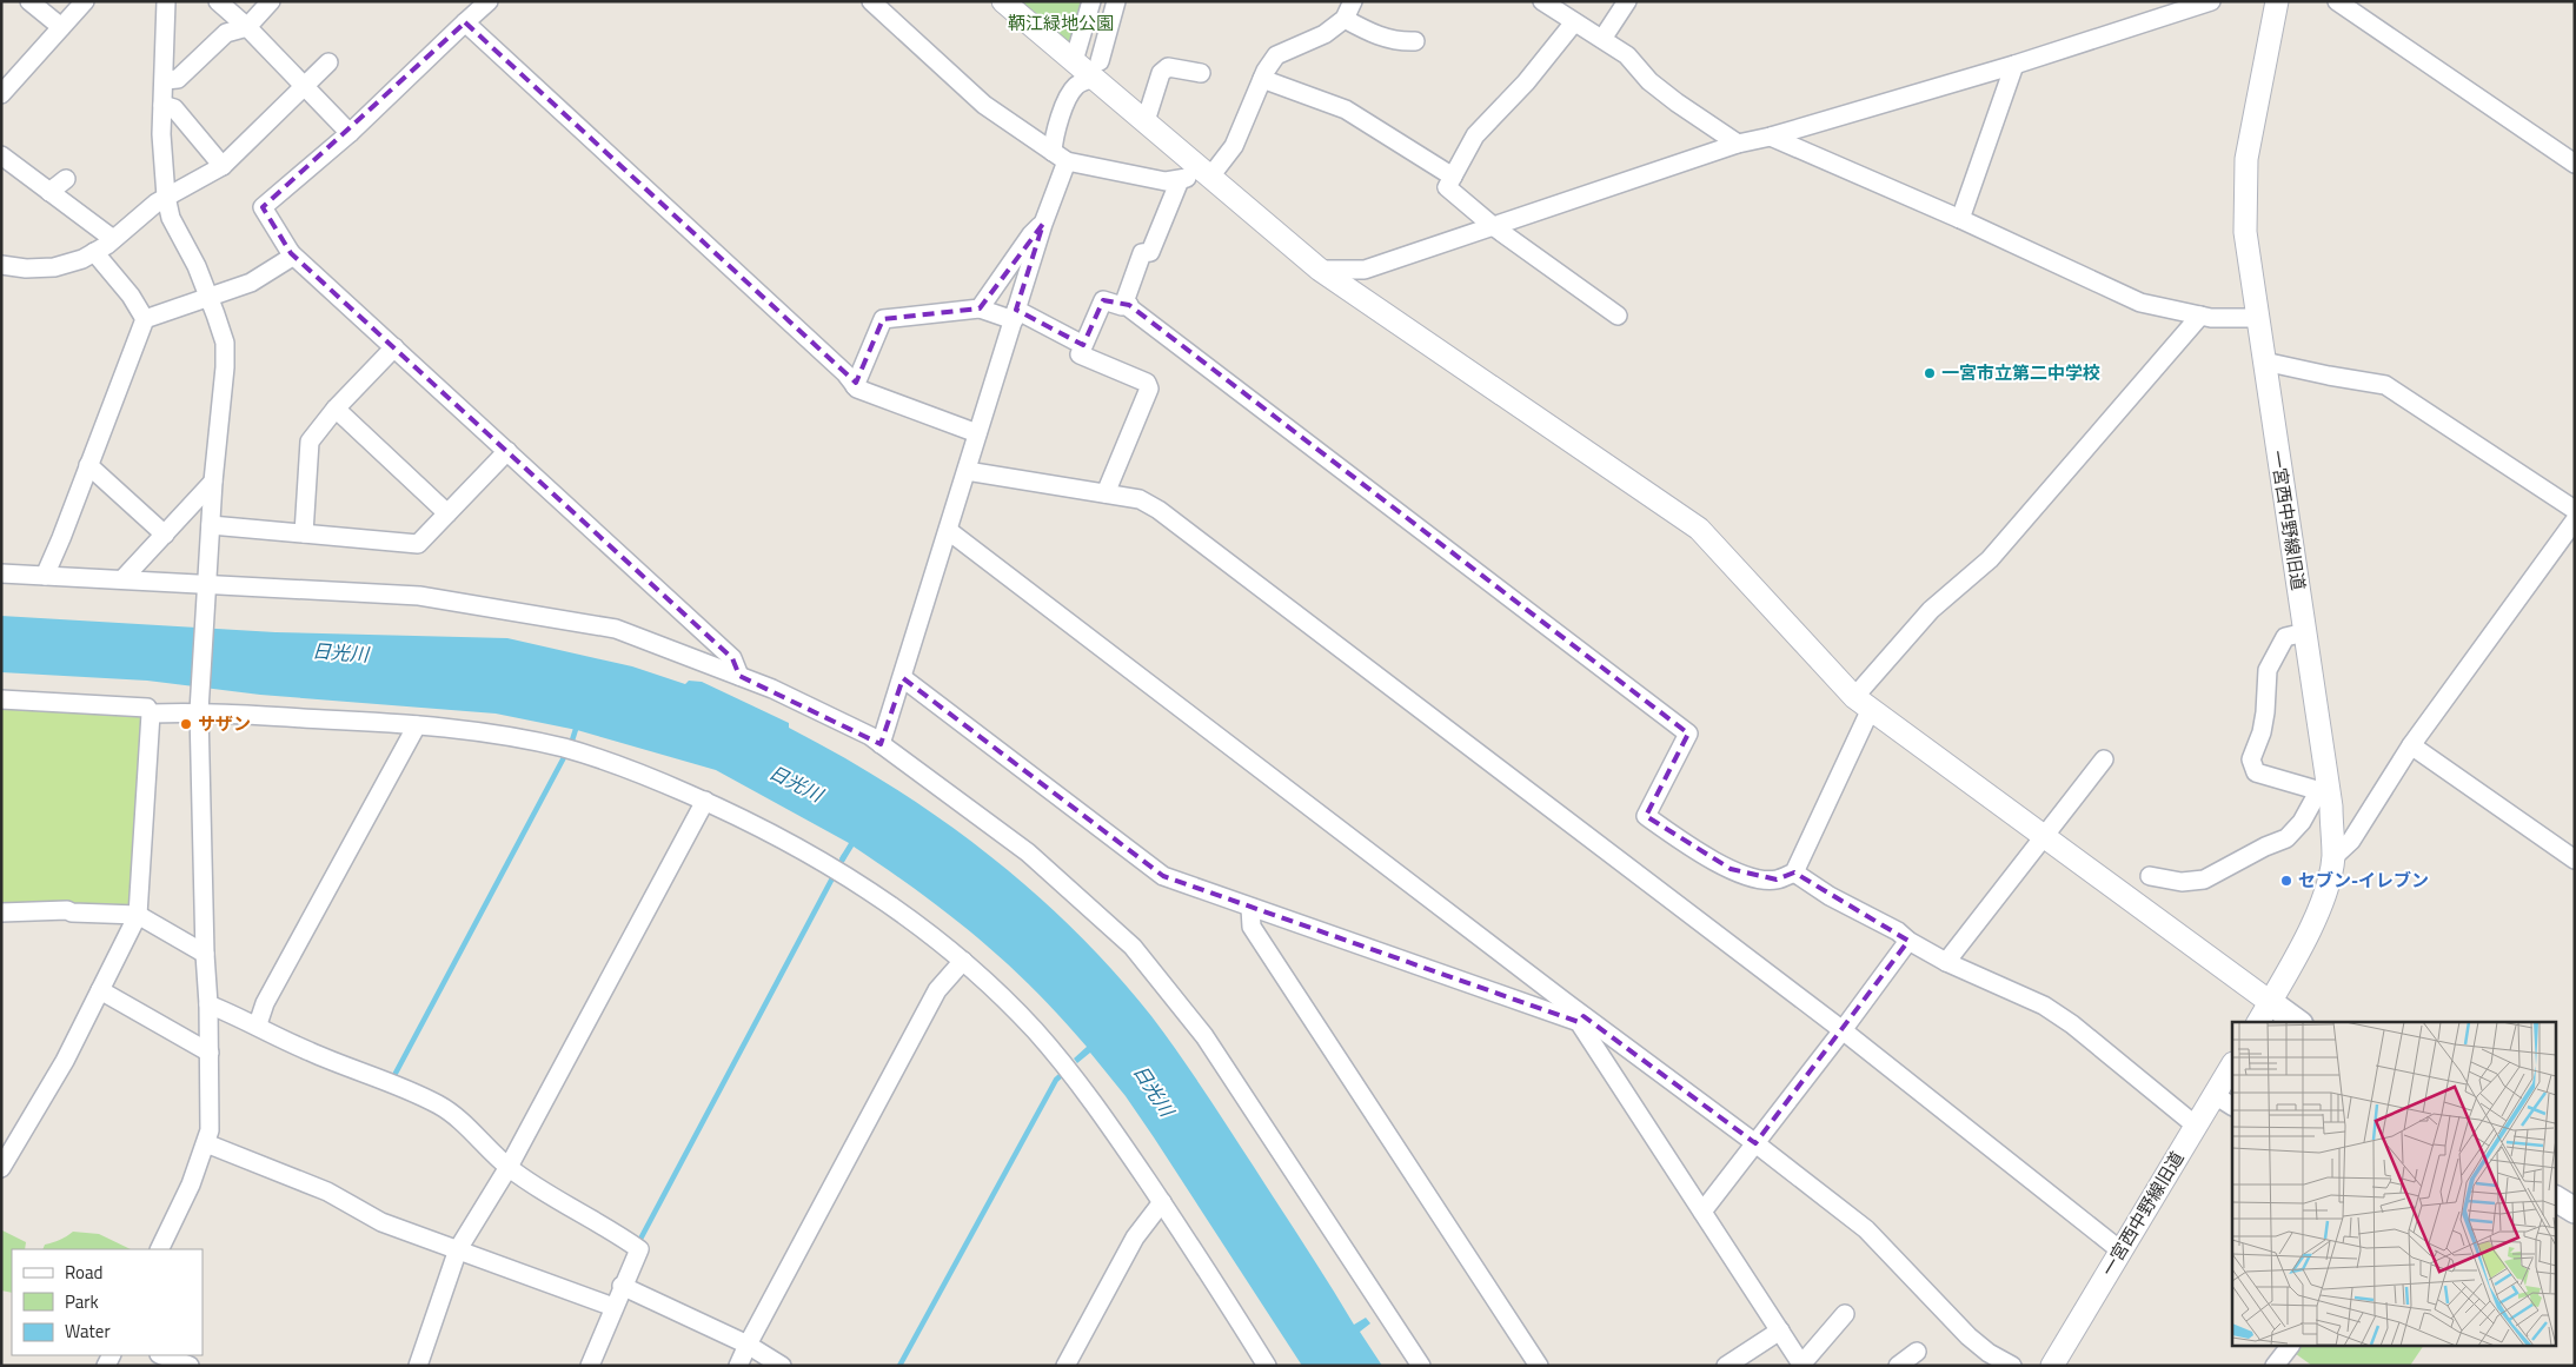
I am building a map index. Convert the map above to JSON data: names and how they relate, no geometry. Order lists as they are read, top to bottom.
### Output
{
  "streets": {
    "street": ["一宮西中野線旧道"]
  },
  "water": ["日光川"],
  "parks": ["鞆江緑地公園"],
  "places": ["一宮市立第二中学校", "サザン", "セブン-イレブン"],
  "legend": ["Road", "Park", "Water"]
}
